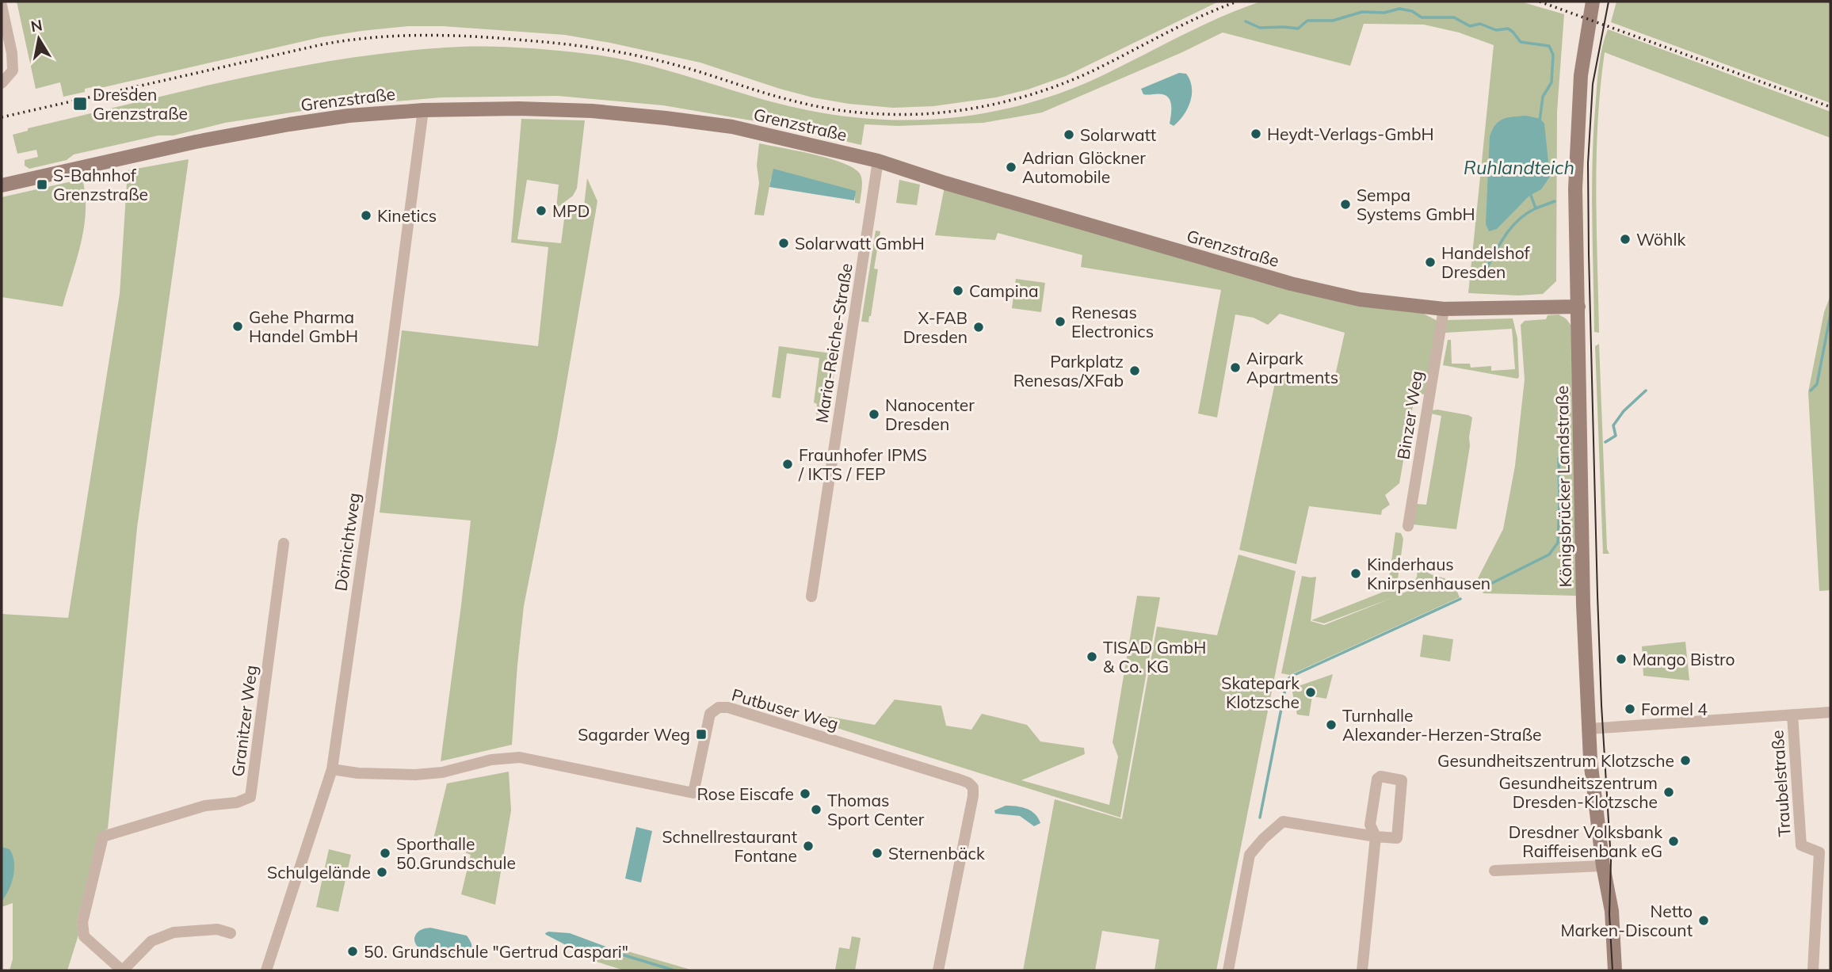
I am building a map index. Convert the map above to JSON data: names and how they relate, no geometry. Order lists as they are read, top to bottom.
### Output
{
  "streets": {
    "main road": ["Grenzstraße", "Königsbrücker Landstraße"],
    "street": [
      "Maria-Reiche-Straße",
      "Binzer Weg",
      "Dörnichtweg",
      "Putbuser Weg",
      "Granitzer Weg",
      "Traubelstraße"
    ]
  },
  "crossings": [
    ["Grenzstraße", "Maria-Reiche-Straße"],
    ["Grenzstraße", "Binzer Weg"],
    ["Grenzstraße", "Königsbrücker Landstraße"],
    ["Grenzstraße", "Dörnichtweg"],
    ["Dörnichtweg", "Putbuser Weg"]
  ],
  "water": ["Ruhlandteich"],
  "places": {
    "transit": ["Dresden Grenzstraße", "S-Bahnhof Grenzstraße", "Sagarder Weg"],
    "other": [
      "Heydt-Verlags-GmbH",
      "Solarwatt",
      "Adrian Glöckner Automobile",
      "Sempa Systems GmbH",
      "MPD",
      "Kinetics",
      "Wöhlk",
      "Solarwatt GmbH",
      "Handelshof Dresden",
      "Campina",
      "Renesas Electronics",
      "Gehe Pharma Handel GmbH",
      "X-FAB Dresden",
      "Airpark Apartments",
      "Parkplatz Renesas/XFab",
      "Nanocenter Dresden",
      "Fraunhofer IPMS / IKTS / FEP",
      "Kinderhaus Knirpsenhausen",
      "TISAD GmbH & Co. KG",
      "Mango Bistro",
      "Skatepark Klotzsche",
      "Formel 4",
      "Turnhalle Alexander-Herzen-Straße",
      "Gesundheitszentrum Klotzsche",
      "Gesundheitszentrum Dresden-Klotzsche",
      "Rose Eiscafe",
      "Thomas Sport Center",
      "Dresdner Volksbank Raiffeisenbank eG",
      "Schnellrestaurant Fontane",
      "Sporthalle 50.Grundschule",
      "Sternenbäck",
      "Schulgelände",
      "Netto Marken-Discount",
      "50. Grundschule \"Gertrud Caspari\""
    ]
  },
  "north": "top"
}
